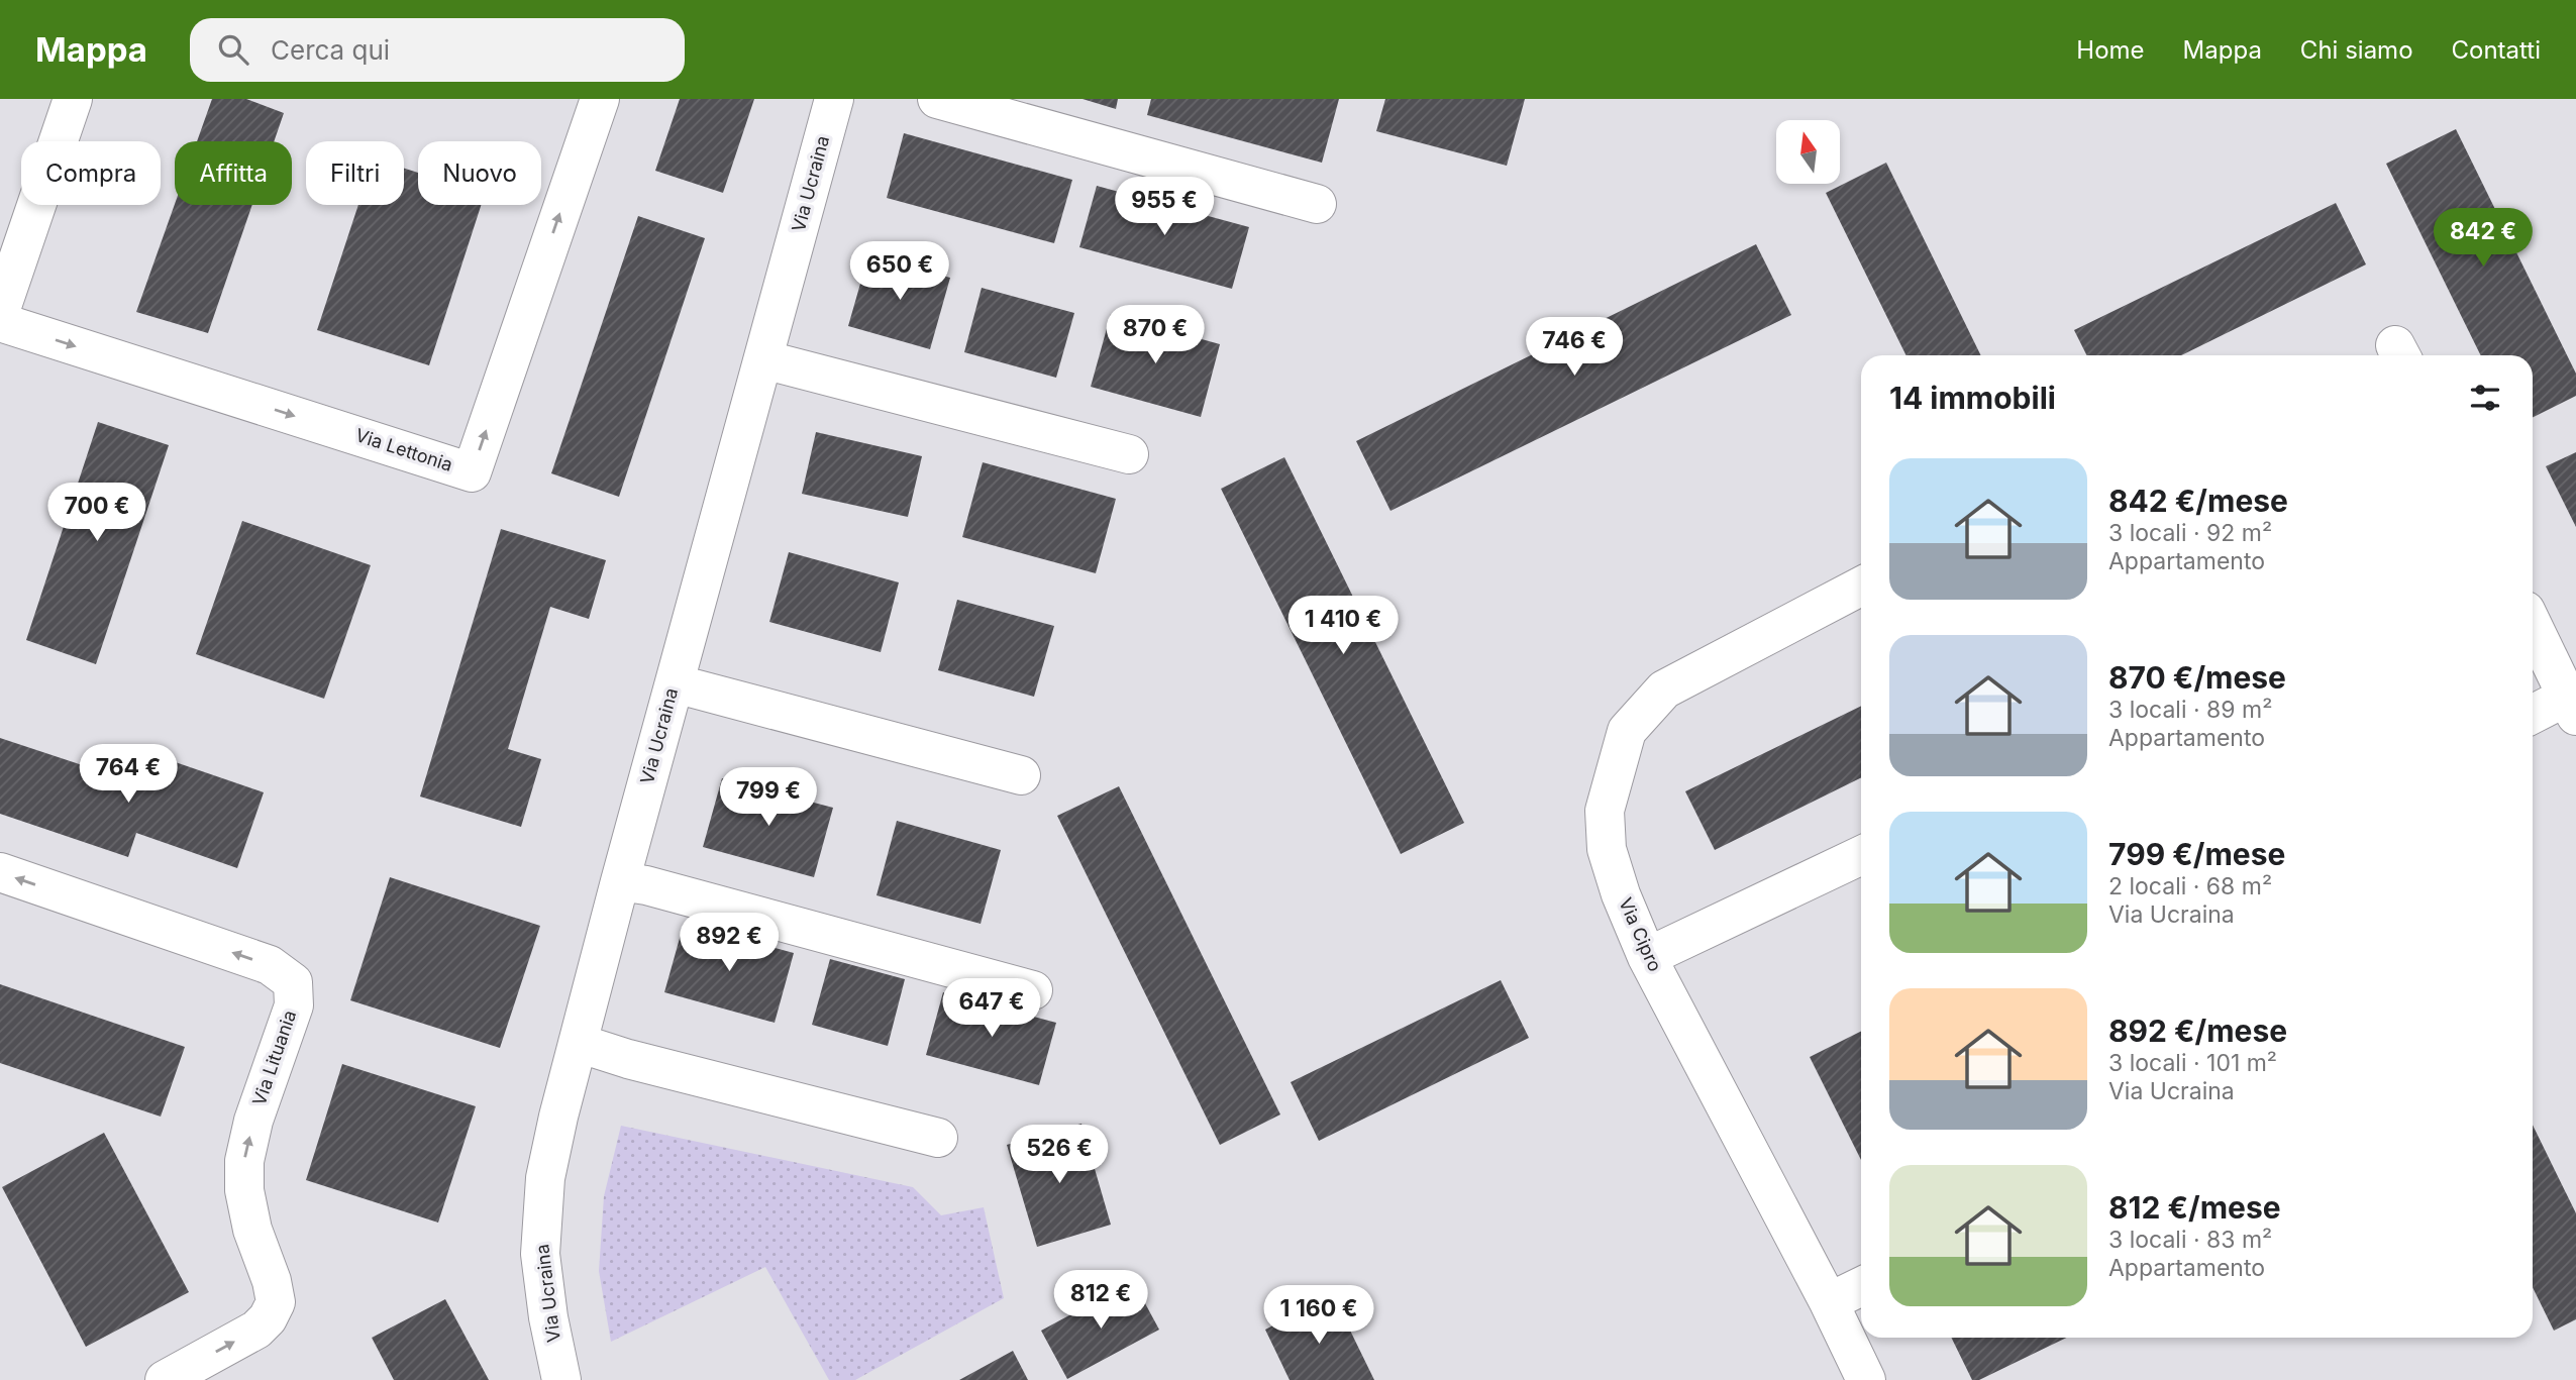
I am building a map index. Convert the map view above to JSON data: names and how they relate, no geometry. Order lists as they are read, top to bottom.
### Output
{
  "streets": {
    "street": [
      "Via Ucraina",
      "Via Lettonia",
      "Via Cipro",
      "Via Lituania"
    ]
  },
  "north": "top",
  "page": {
    "header": "Mappa",
    "search": "Cerca qui",
    "nav": [
      "Home",
      "Mappa",
      "Chi siamo",
      "Contatti"
    ],
    "chip": [
      "Compra",
      "Affitta",
      "Filtri",
      "Nuovo"
    ],
    "price": [
      "955 €",
      "842 €",
      "650 €",
      "870 €",
      "746 €",
      "700 €",
      "1 410 €",
      "764 €",
      "799 €",
      "892 €",
      "647 €",
      "526 €",
      "812 €",
      "1 160 €"
    ],
    "heading": "14 immobili",
    "list": [
      {
        "name": "842 €/mese",
        "note": "3 locali · 92 m² · Appartamento"
      },
      {
        "name": "870 €/mese",
        "note": "3 locali · 89 m² · Appartamento"
      },
      {
        "name": "799 €/mese",
        "note": "2 locali · 68 m² · Via Ucraina"
      },
      {
        "name": "892 €/mese",
        "note": "3 locali · 101 m² · Via Ucraina"
      },
      {
        "name": "812 €/mese",
        "note": "3 locali · 83 m² · Appartamento"
      }
    ]
  }
}
